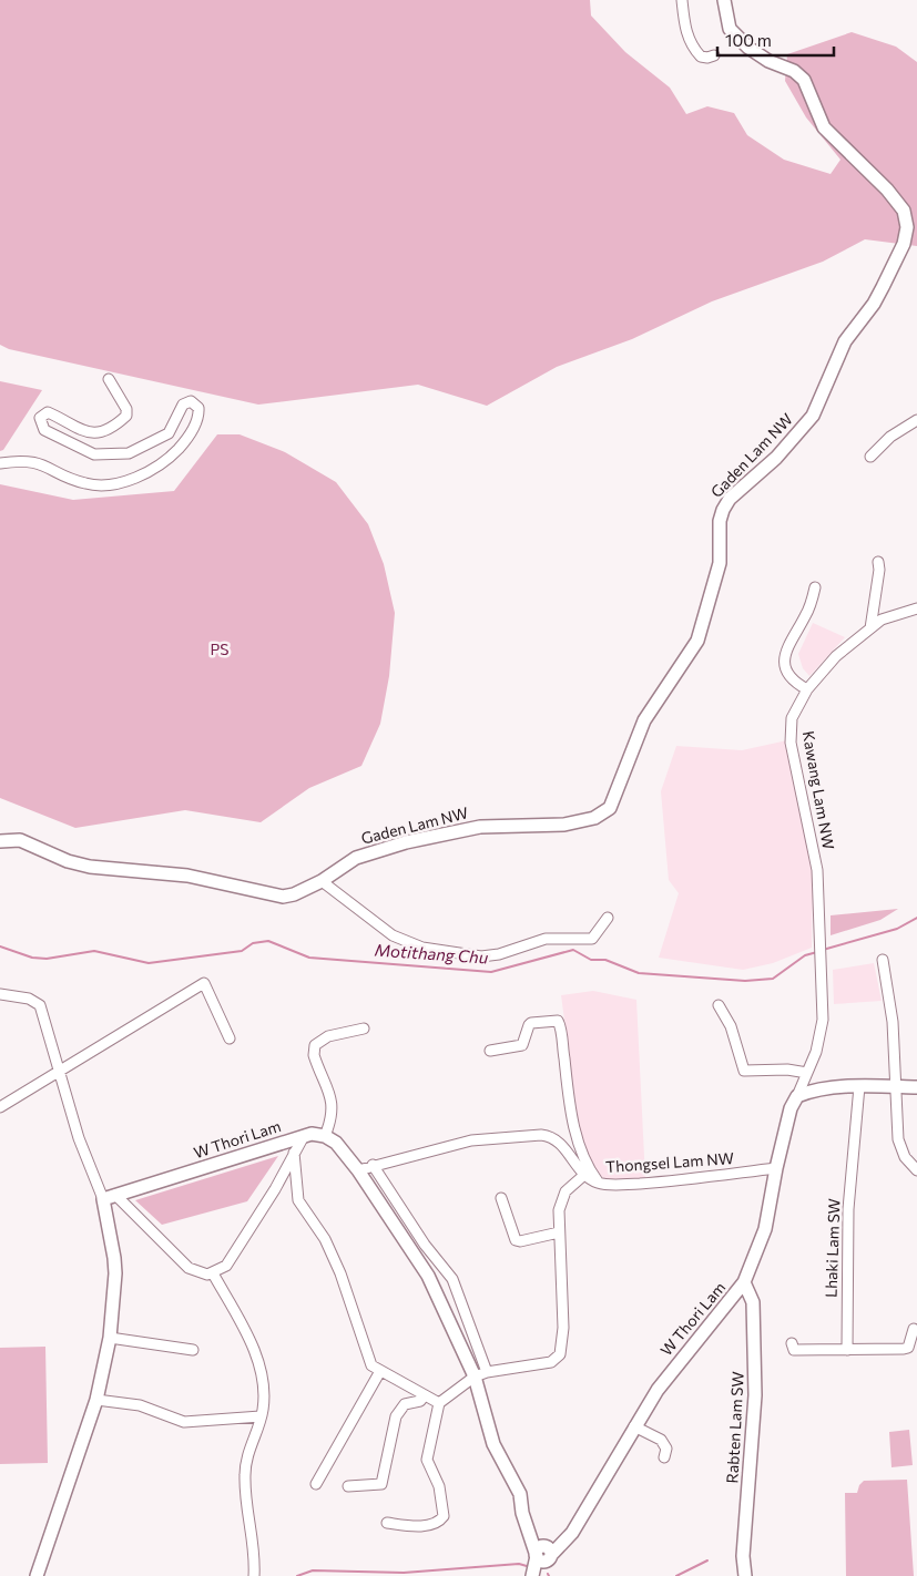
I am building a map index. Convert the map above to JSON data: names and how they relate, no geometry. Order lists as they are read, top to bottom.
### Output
{
  "streets": {
    "main road": ["Gaden Lam NW", "W Thori Lam", "Rabten Lam SW"],
    "street": ["Kawang Lam NW", "Thongsel Lam NW", "Lhaki Lam SW"]
  },
  "crossings": [
    ["Kawang Lam NW", "W Thori Lam"],
    ["W Thori Lam", "Thongsel Lam NW"],
    ["W Thori Lam", "Rabten Lam SW"]
  ],
  "water": ["Motithang Chu"],
  "parks": ["PS"],
  "scale_bar": "100 m"
}
